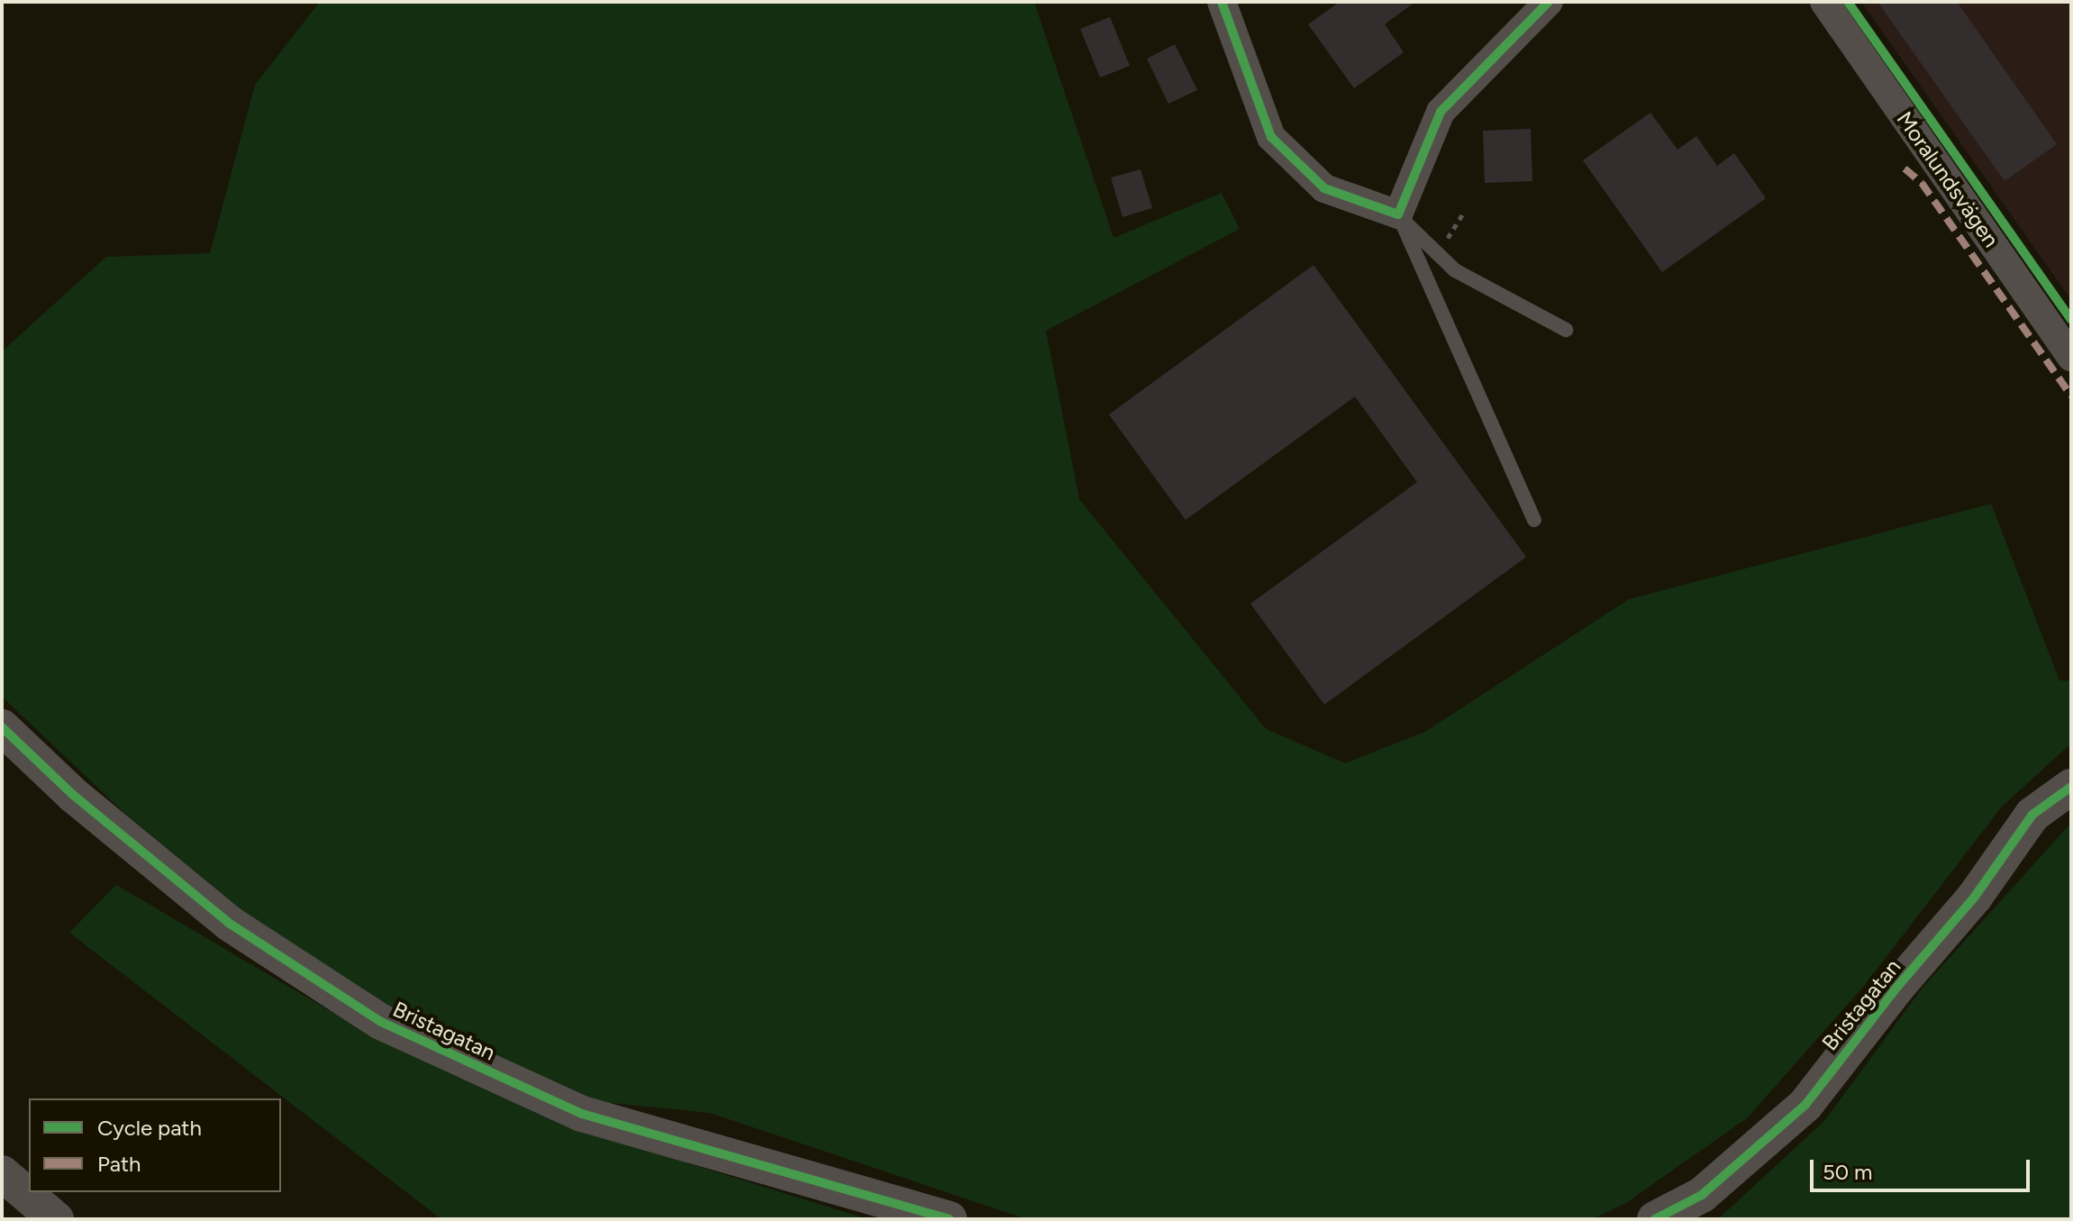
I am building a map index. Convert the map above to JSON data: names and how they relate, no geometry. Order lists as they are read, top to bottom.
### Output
{
  "streets": {
    "street": ["Moralundsvägen", "Bristagatan"]
  },
  "legend": ["Cycle path", "Path"],
  "scale_bar": "50 m"
}
